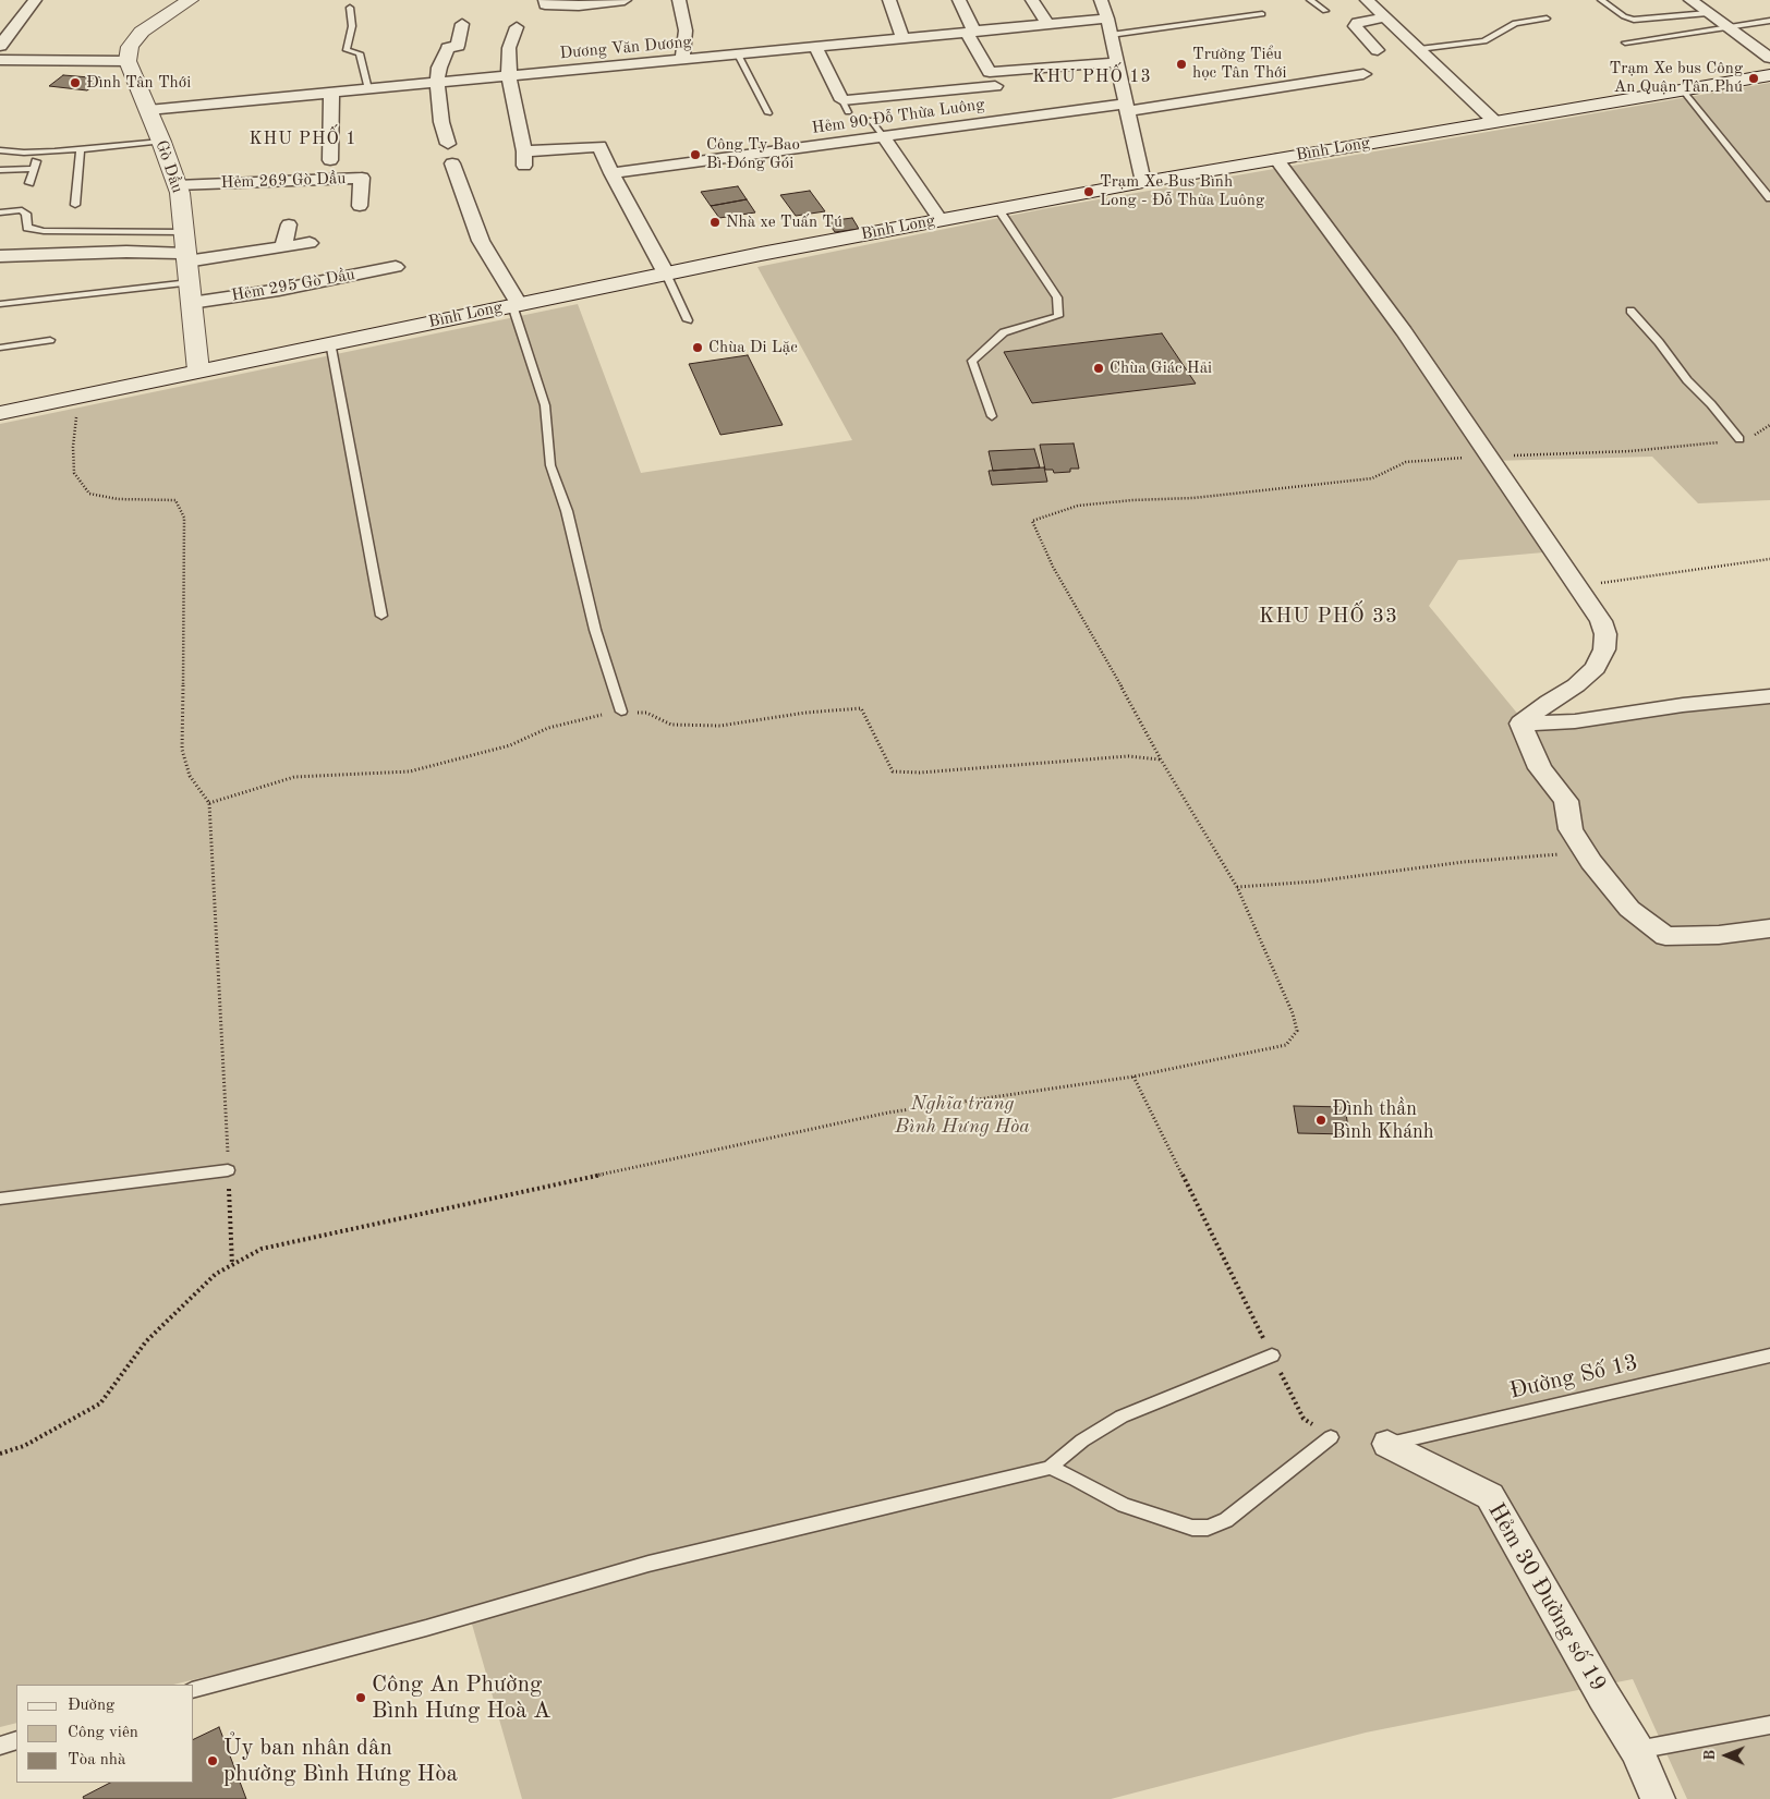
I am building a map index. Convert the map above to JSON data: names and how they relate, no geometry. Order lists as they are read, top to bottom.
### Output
{
  "streets": {
    "main road": ["Bình Long", "Gò Dầu"],
    "street": [
      "Dương Văn Dương",
      "Hẻm 90 Đỗ Thừa Luông",
      "Hẻm 269 Gò Dầu",
      "Hẻm 295 Gò Dầu",
      "Hẻm 30 Đường số 19"
    ],
    "lane": ["Đường Số 13"]
  },
  "crossings": [
    ["Dương Văn Dương", "Gò Dầu"],
    ["Bình Long", "Gò Dầu"],
    ["Gò Dầu", "Hẻm 269 Gò Dầu"],
    ["Gò Dầu", "Hẻm 295 Gò Dầu"],
    ["Đường Số 13", "Hẻm 30 Đường số 19"]
  ],
  "districts": ["KHU PHỐ 13", "KHU PHỐ 1", "KHU PHỐ 33"],
  "parks": ["Nghĩa trang Bình Hưng Hòa"],
  "places": [
    "Trường Tiểu học Tân Thới",
    "Trạm Xe bus Công An Quận Tân Phú",
    "Đình Tân Thới",
    "Công Ty Bao Bì Đóng Gói",
    "Trạm Xe Bus Bình Long - Đỗ Thừa Luông",
    "Nhà xe Tuấn Tú",
    "Chùa Di Lặc",
    "Chùa Giác Hải",
    "Đình thần Bình Khánh",
    "Công An Phường Bình Hưng Hoà A",
    "Ủy ban nhân dân phường Bình Hưng Hòa"
  ],
  "legend": ["Đường", "Công viên", "Tòa nhà"],
  "north": "left"
}
